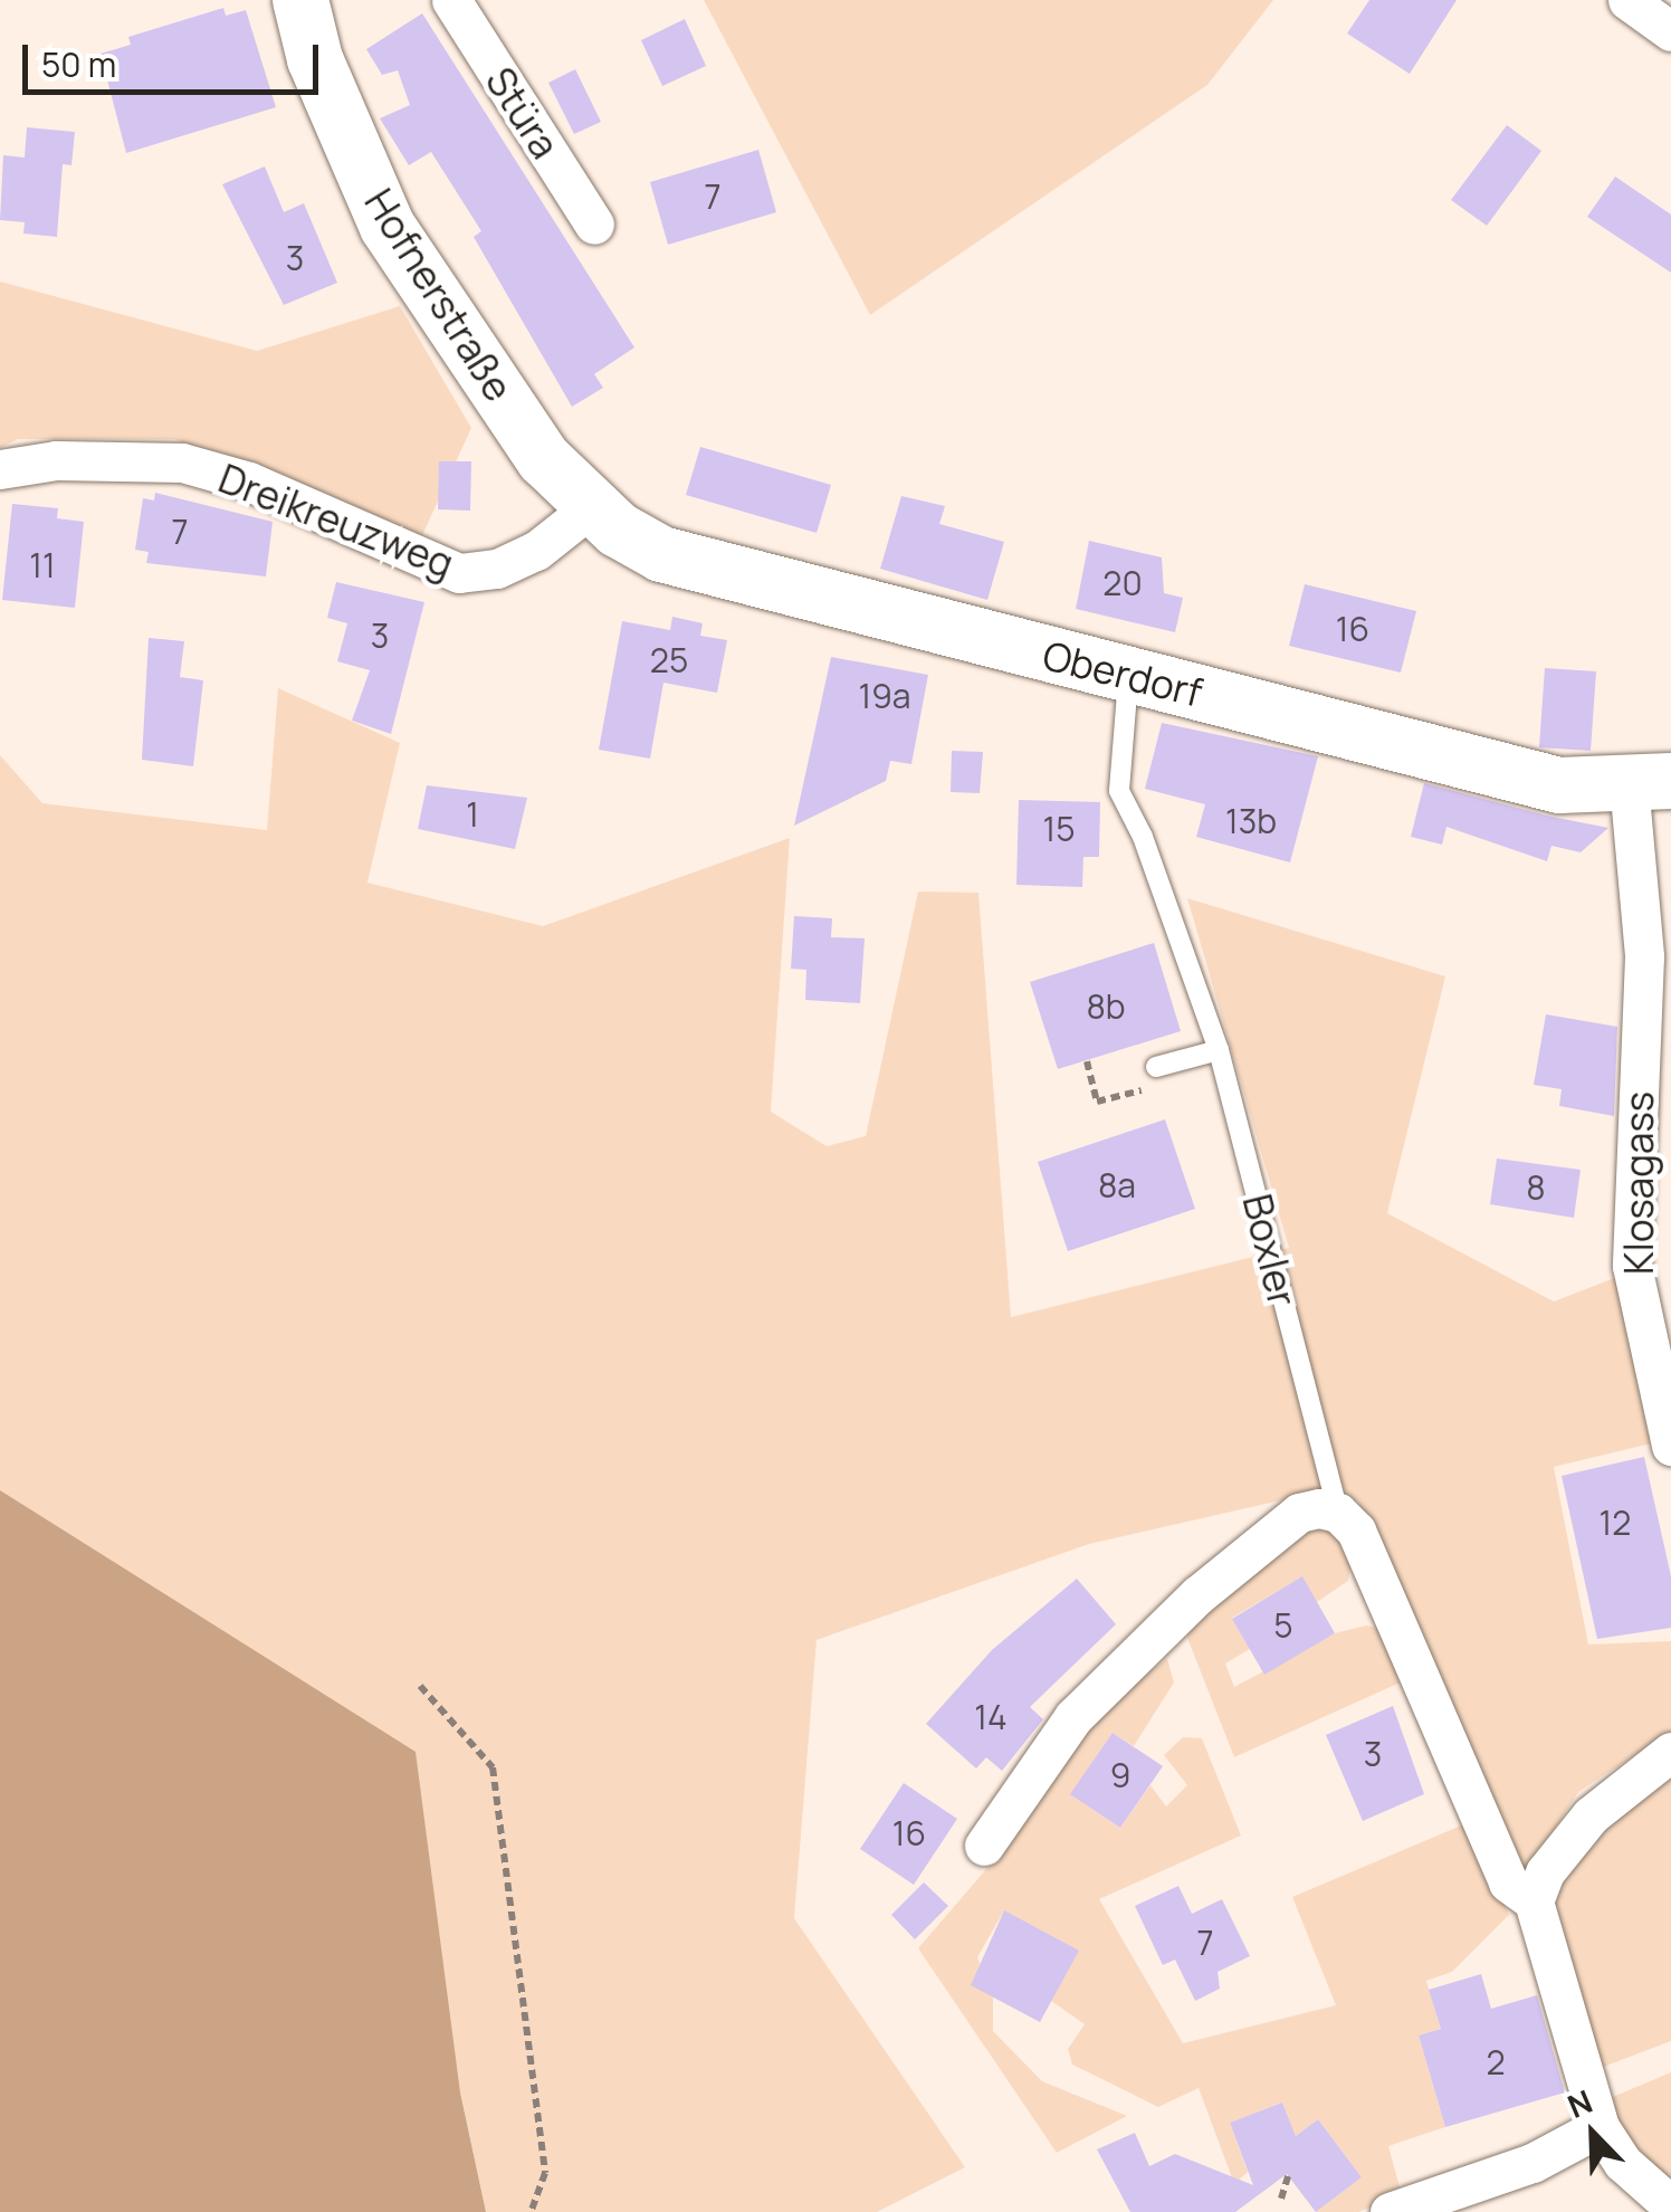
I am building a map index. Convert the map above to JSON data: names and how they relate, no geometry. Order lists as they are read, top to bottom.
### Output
{
  "streets": {
    "main road": ["Hofnerstraße", "Oberdorf"],
    "street": [
      "Stüra",
      "Dreikreuzweg",
      "Klosagass",
      "Boxler"
    ]
  },
  "crossings": [
    ["Hofnerstraße", "Dreikreuzweg"],
    ["Hofnerstraße", "Oberdorf"],
    ["Dreikreuzweg", "Oberdorf"],
    ["Oberdorf", "Klosagass"],
    ["Oberdorf", "Boxler"]
  ],
  "house_numbers": [
    "7",
    "3",
    "7",
    "11",
    "20",
    "16",
    "3",
    "25",
    "19a",
    "1",
    "13b",
    "15",
    "8b",
    "8a",
    "8",
    "12",
    "5",
    "14",
    "3",
    "9",
    "16",
    "7",
    "2"
  ],
  "scale_bar": "50 m",
  "north": "top left"
}
